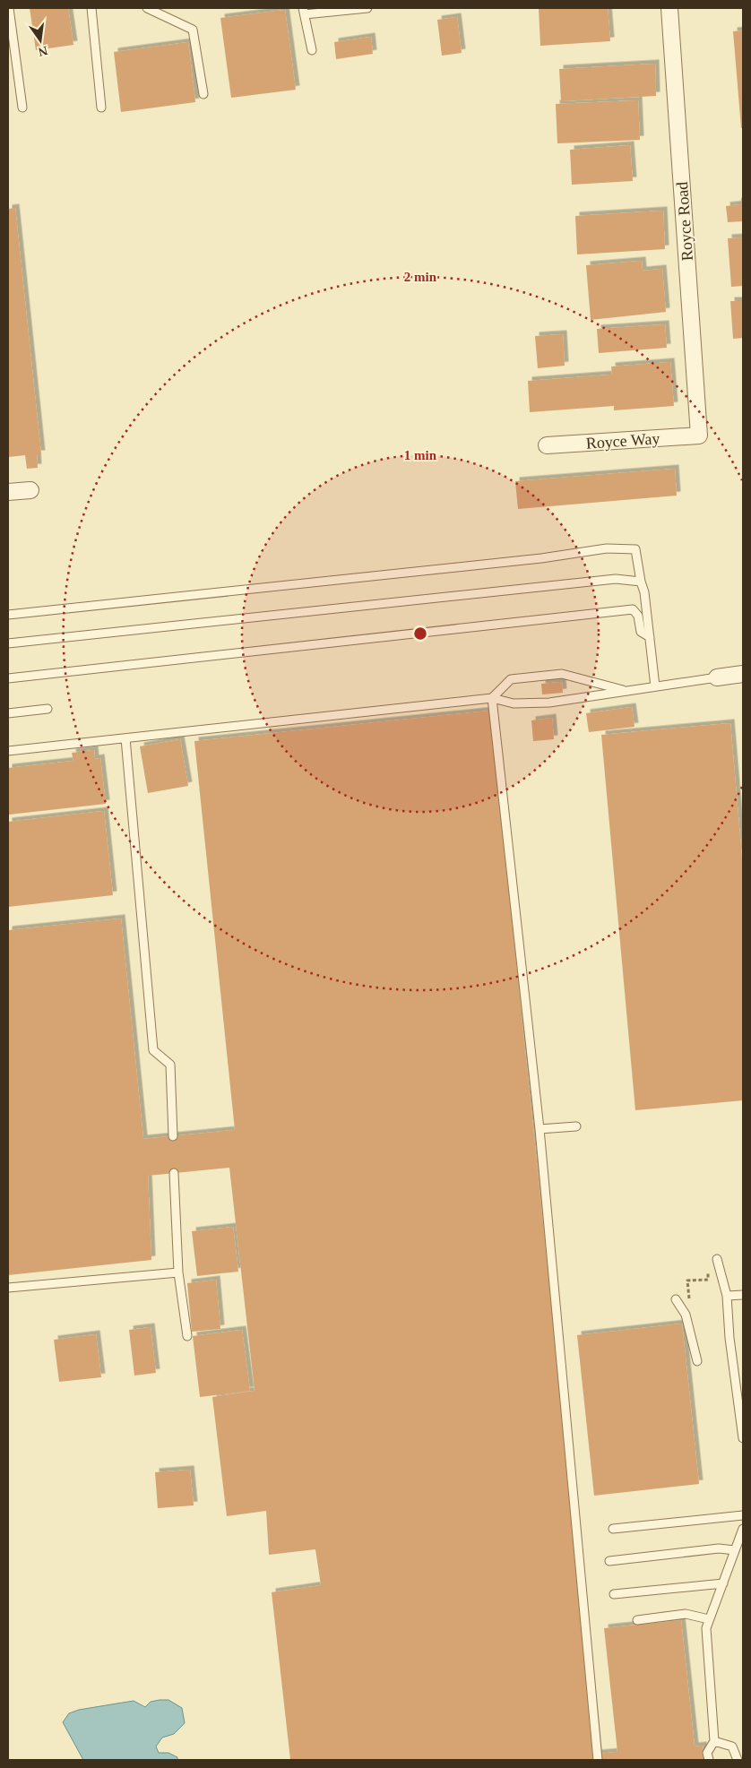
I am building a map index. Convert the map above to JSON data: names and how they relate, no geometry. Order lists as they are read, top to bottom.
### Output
{
  "streets": {
    "street": ["Royce Road", "Royce Way"]
  },
  "crossings": [
    ["Royce Road", "Royce Way"]
  ],
  "north": "bottom",
  "rings": ["2 min", "1 min"]
}
